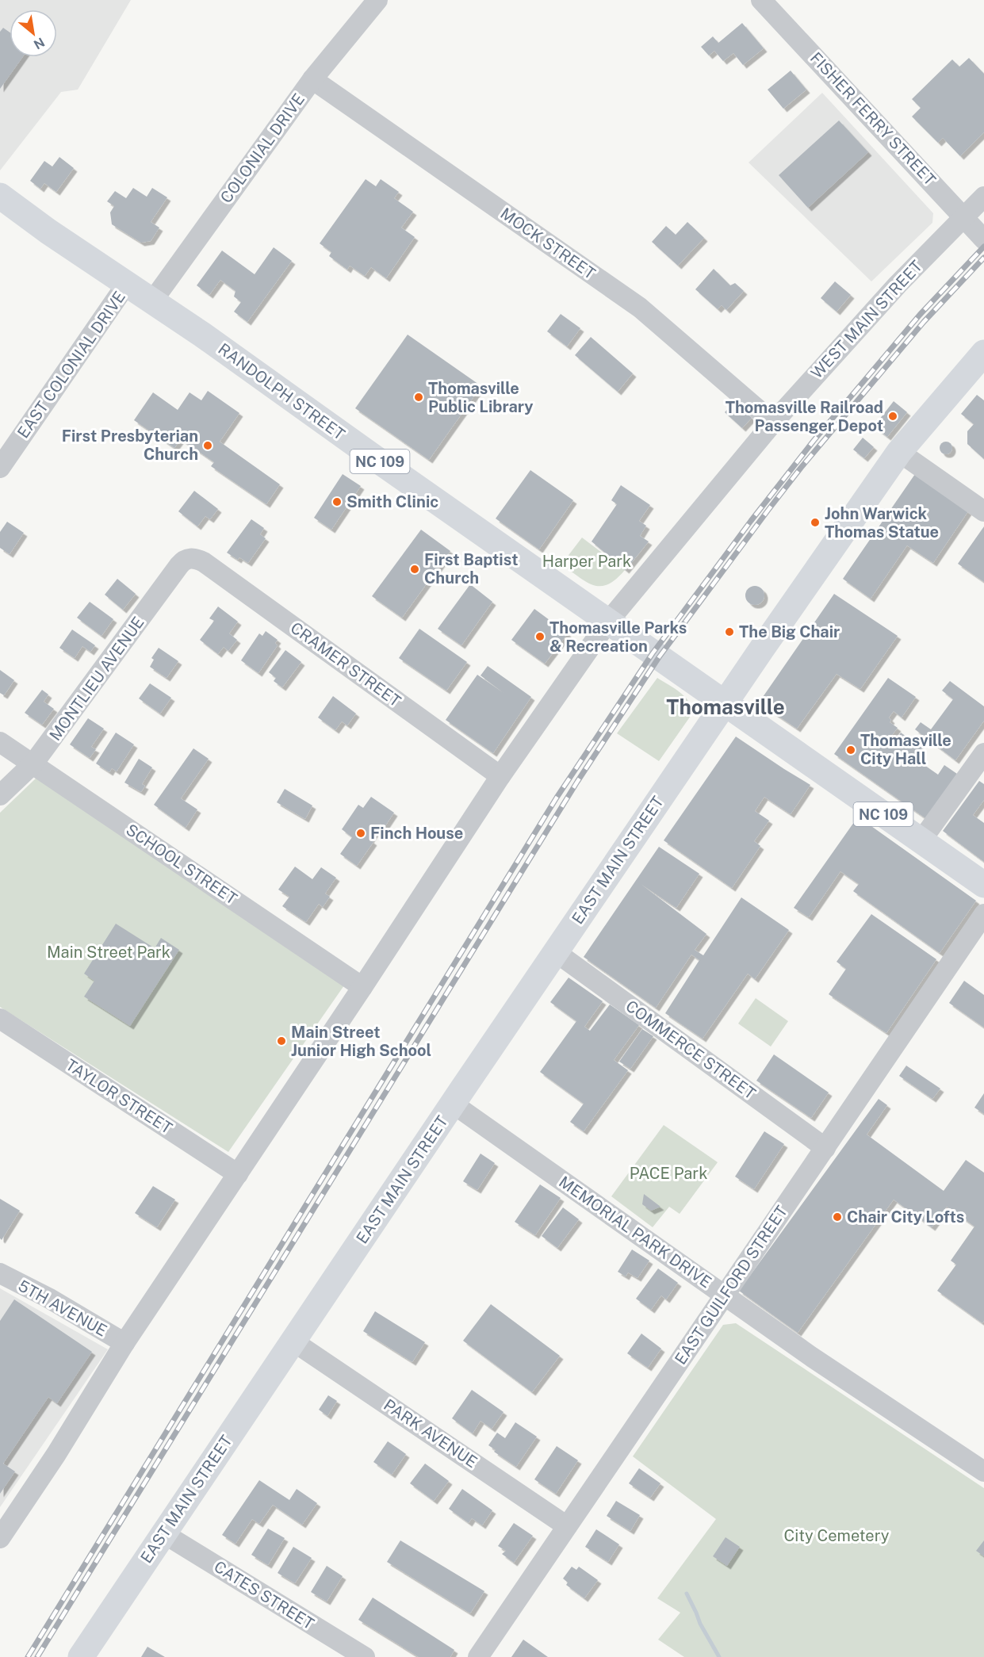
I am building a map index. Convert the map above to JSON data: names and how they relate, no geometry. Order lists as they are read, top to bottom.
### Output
{
  "streets": {
    "main road": ["RANDOLPH STREET", "NC 109", "EAST MAIN STREET"],
    "street": [
      "FISHER FERRY STREET",
      "COLONIAL DRIVE",
      "MOCK STREET",
      "WEST MAIN STREET",
      "EAST COLONIAL DRIVE",
      "CRAMER STREET",
      "MONTLIEU AVENUE",
      "SCHOOL STREET",
      "COMMERCE STREET",
      "TAYLOR STREET",
      "MEMORIAL PARK DRIVE",
      "EAST GUILFORD STREET",
      "5TH AVENUE",
      "PARK AVENUE",
      "CATES STREET"
    ]
  },
  "crossings": [
    ["FISHER FERRY STREET", "WEST MAIN STREET"],
    ["COLONIAL DRIVE", "MOCK STREET"],
    ["COLONIAL DRIVE", "RANDOLPH STREET"],
    ["MOCK STREET", "WEST MAIN STREET"],
    ["WEST MAIN STREET", "RANDOLPH STREET"],
    ["WEST MAIN STREET", "NC 109"],
    ["EAST COLONIAL DRIVE", "RANDOLPH STREET"],
    ["RANDOLPH STREET", "NC 109"],
    ["NC 109", "EAST MAIN STREET"],
    ["CRAMER STREET", "MONTLIEU AVENUE"],
    ["MONTLIEU AVENUE", "SCHOOL STREET"],
    ["EAST MAIN STREET", "COMMERCE STREET"],
    ["EAST MAIN STREET", "MEMORIAL PARK DRIVE"],
    ["EAST MAIN STREET", "PARK AVENUE"],
    ["EAST MAIN STREET", "CATES STREET"],
    ["COMMERCE STREET", "EAST GUILFORD STREET"],
    ["MEMORIAL PARK DRIVE", "EAST GUILFORD STREET"],
    ["EAST GUILFORD STREET", "PARK AVENUE"]
  ],
  "districts": ["Thomasville"],
  "parks": [
    "Harper Park",
    "Main Street Park",
    "PACE Park",
    "City Cemetery"
  ],
  "places": [
    "Thomasville Public Library",
    "Thomasville Railroad Passenger Depot",
    "First Presbyterian Church",
    "Smith Clinic",
    "John Warwick Thomas Statue",
    "First Baptist Church",
    "The Big Chair",
    "Thomasville Parks & Recreation",
    "Thomasville City Hall",
    "Finch House",
    "Main Street Junior High School",
    "Chair City Lofts"
  ],
  "north": "bottom right"
}
